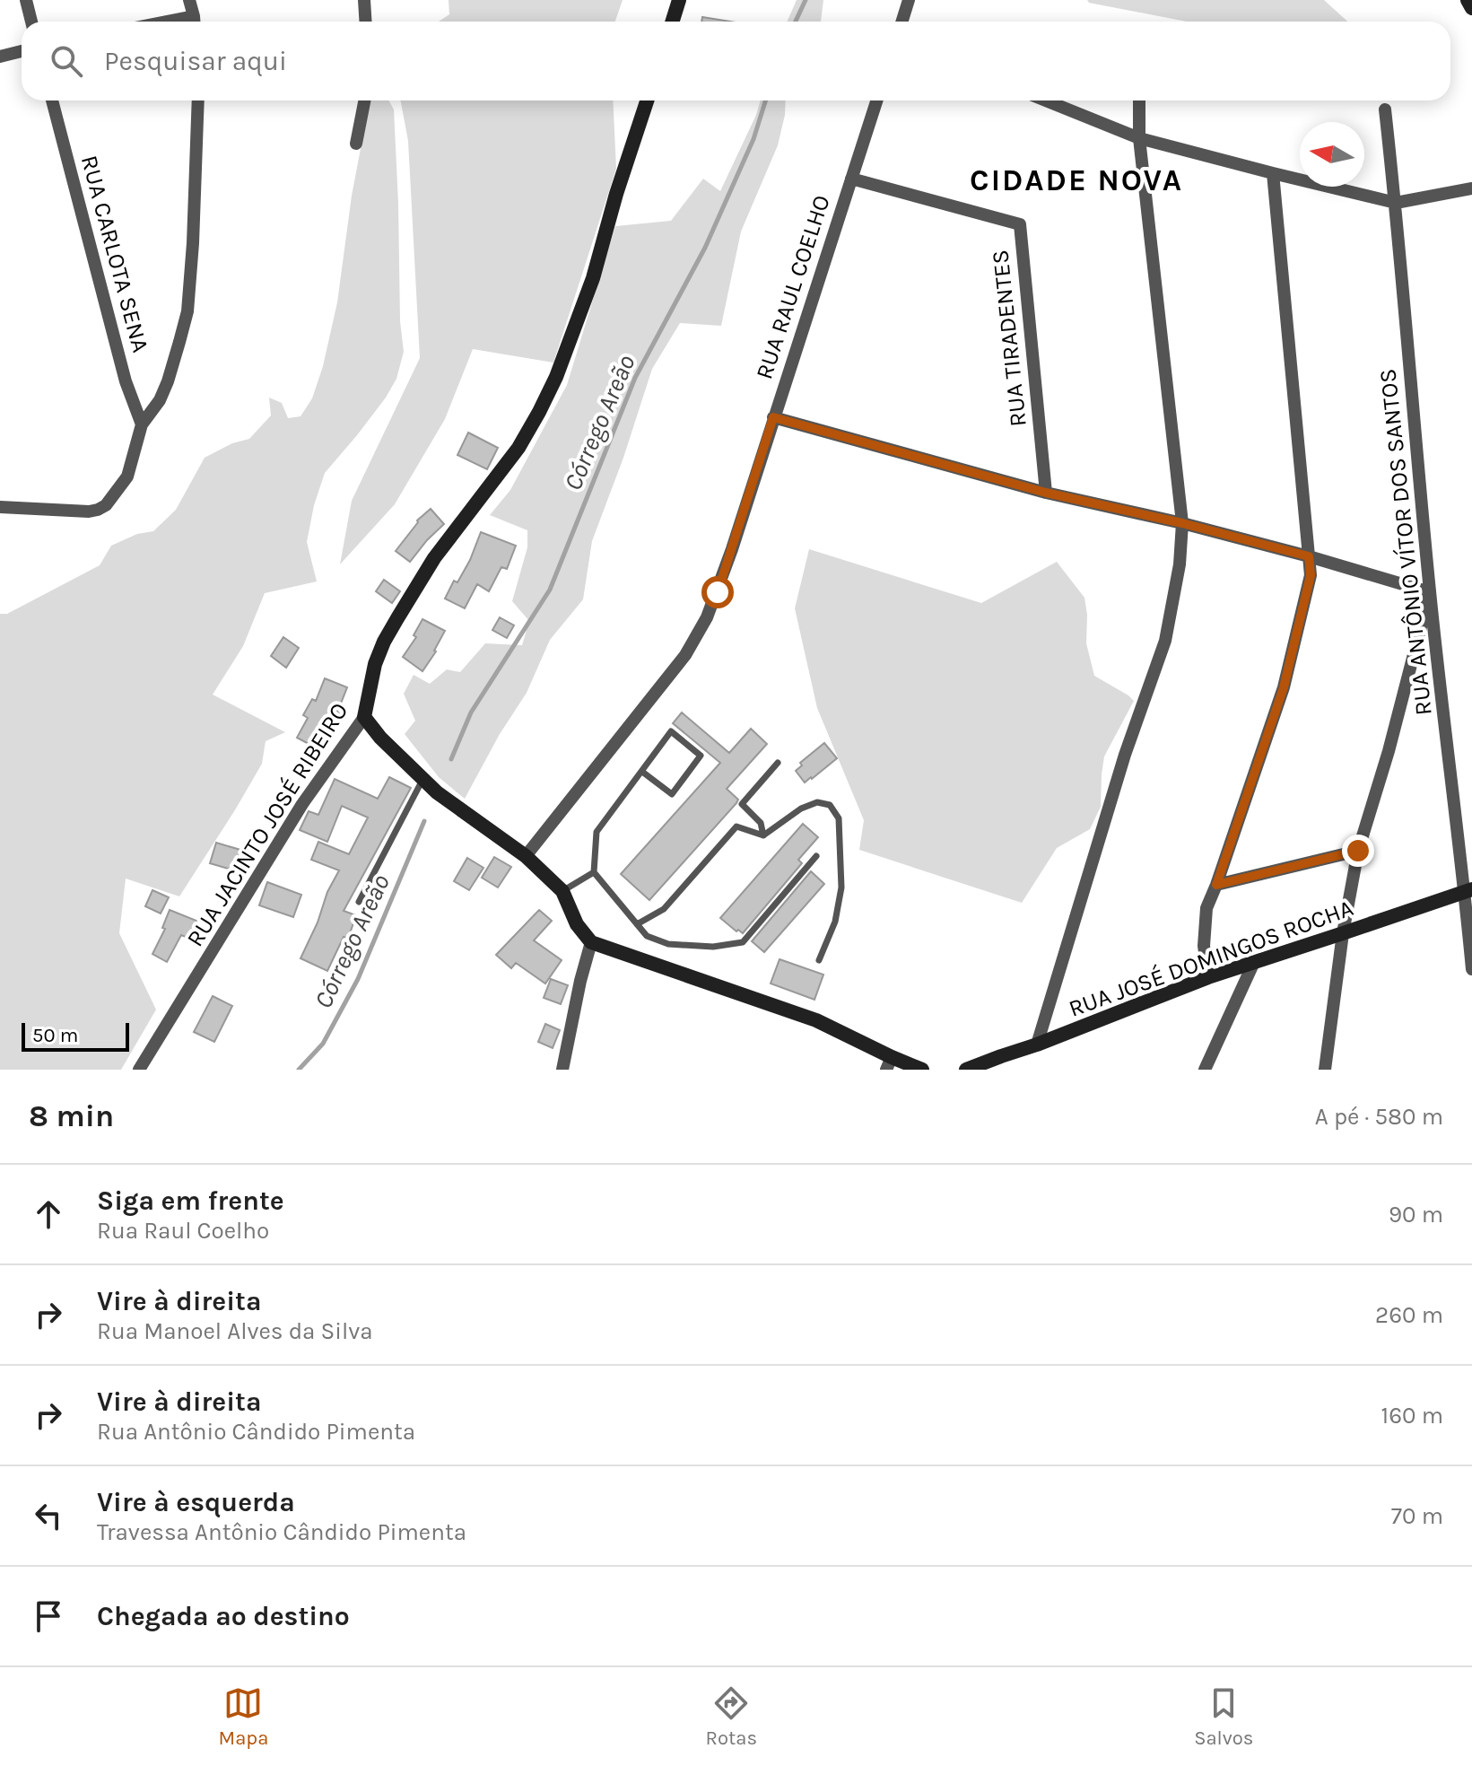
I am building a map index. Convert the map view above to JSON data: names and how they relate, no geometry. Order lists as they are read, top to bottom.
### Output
{
  "streets": {
    "street": [
      "RUA CARLOTA SENA",
      "RUA RAUL COELHO",
      "RUA TIRADENTES",
      "RUA ANTÔNIO VÍTOR DOS SANTOS",
      "RUA JACINTO JOSÉ RIBEIRO",
      "RUA JOSÉ DOMINGOS ROCHA"
    ]
  },
  "crossings": [
    ["RUA RAUL COELHO", "RUA TIRADENTES"],
    ["RUA ANTÔNIO VÍTOR DOS SANTOS", "RUA JOSÉ DOMINGOS ROCHA"]
  ],
  "districts": ["CIDADE NOVA"],
  "water": ["Córrego Areão"],
  "scale_bar": "50 m",
  "north": "left",
  "page": {
    "search": "Pesquisar aqui",
    "scale": "50 m",
    "heading": ["8 min", "A pé · 580 m"],
    "list": [
      ["Siga em frente", "Rua Raul Coelho", "90 m"],
      ["Vire à direita", "Rua Manoel Alves da Silva", "260 m"],
      ["Vire à direita", "Rua Antônio Cândido Pimenta", "160 m"],
      ["Vire à esquerda", "Travessa Antônio Cândido Pimenta", "70 m"],
      "Chegada ao destino"
    ],
    "nav": ["Mapa", "Rotas", "Salvos"]
  }
}
